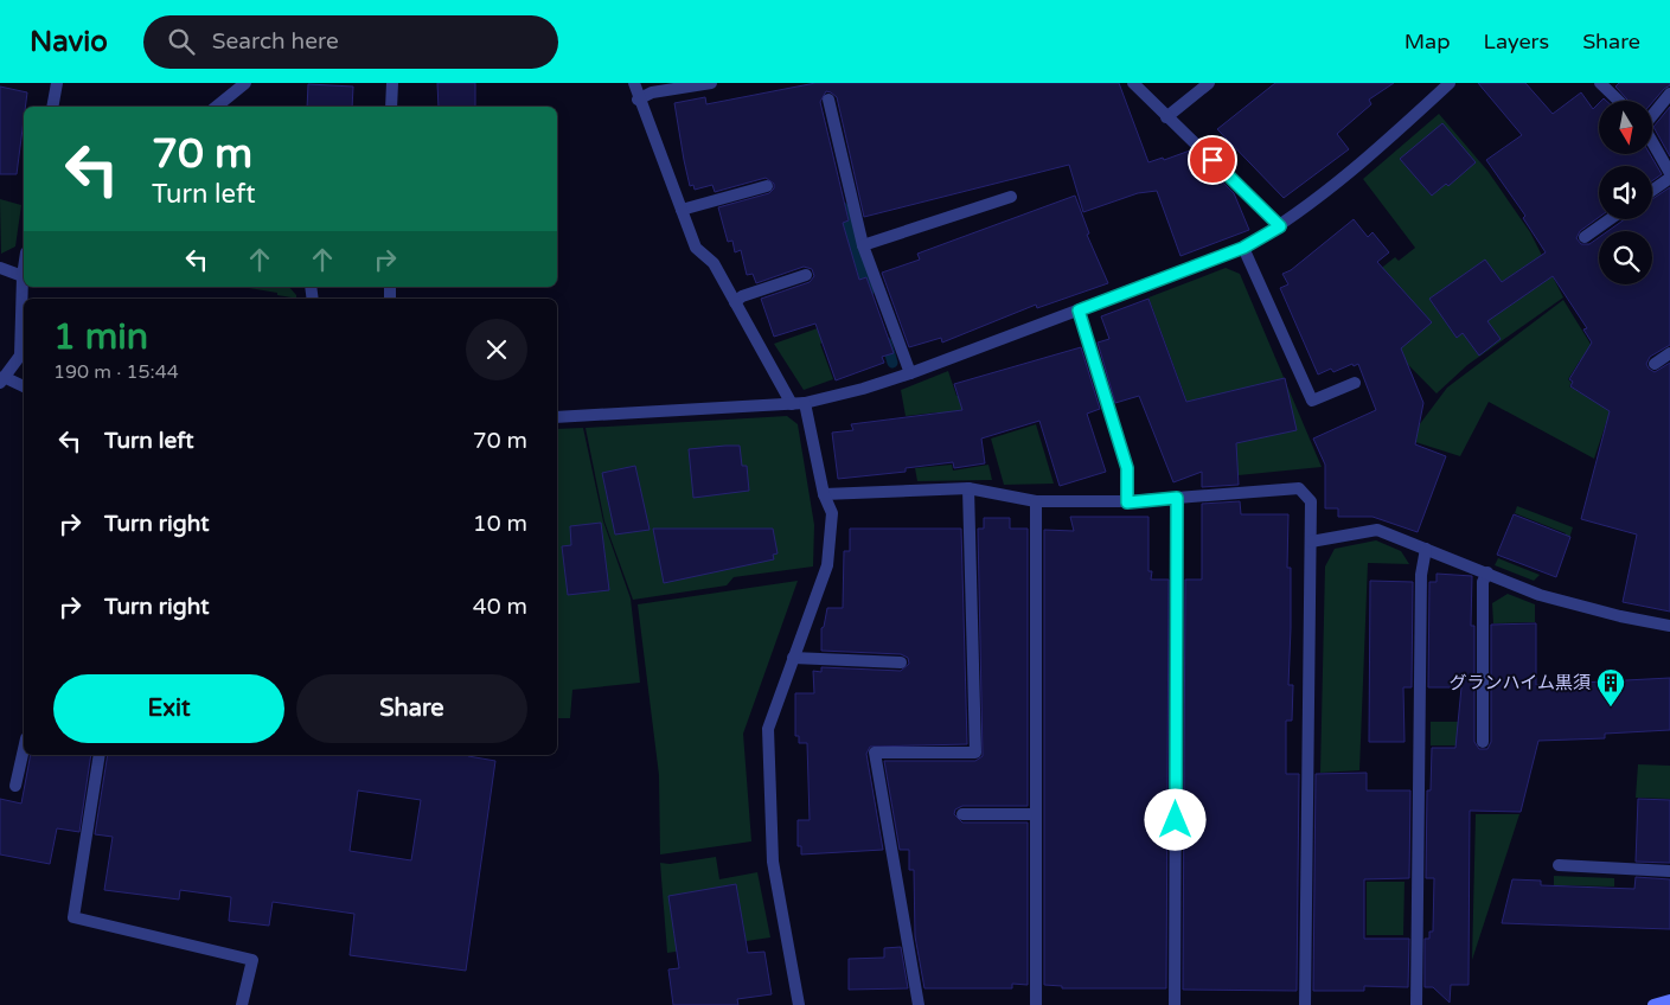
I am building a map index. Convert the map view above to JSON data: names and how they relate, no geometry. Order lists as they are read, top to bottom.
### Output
{
  "places": {
    "building": ["グランハイム黒須"]
  },
  "north": "bottom",
  "page": {
    "header": "Navio",
    "search": "Search here",
    "nav": ["Map", "Layers", "Share"],
    "turn": ["70 m", "Turn left"],
    "heading": ["1 min", "190 m · 15:44"],
    "list": [
      {
        "name": "Turn left",
        "value": "70 m"
      },
      {
        "name": "Turn right",
        "value": "10 m"
      },
      {
        "name": "Turn right",
        "value": "40 m"
      }
    ],
    "buttons": ["Exit", "Share"]
  }
}
